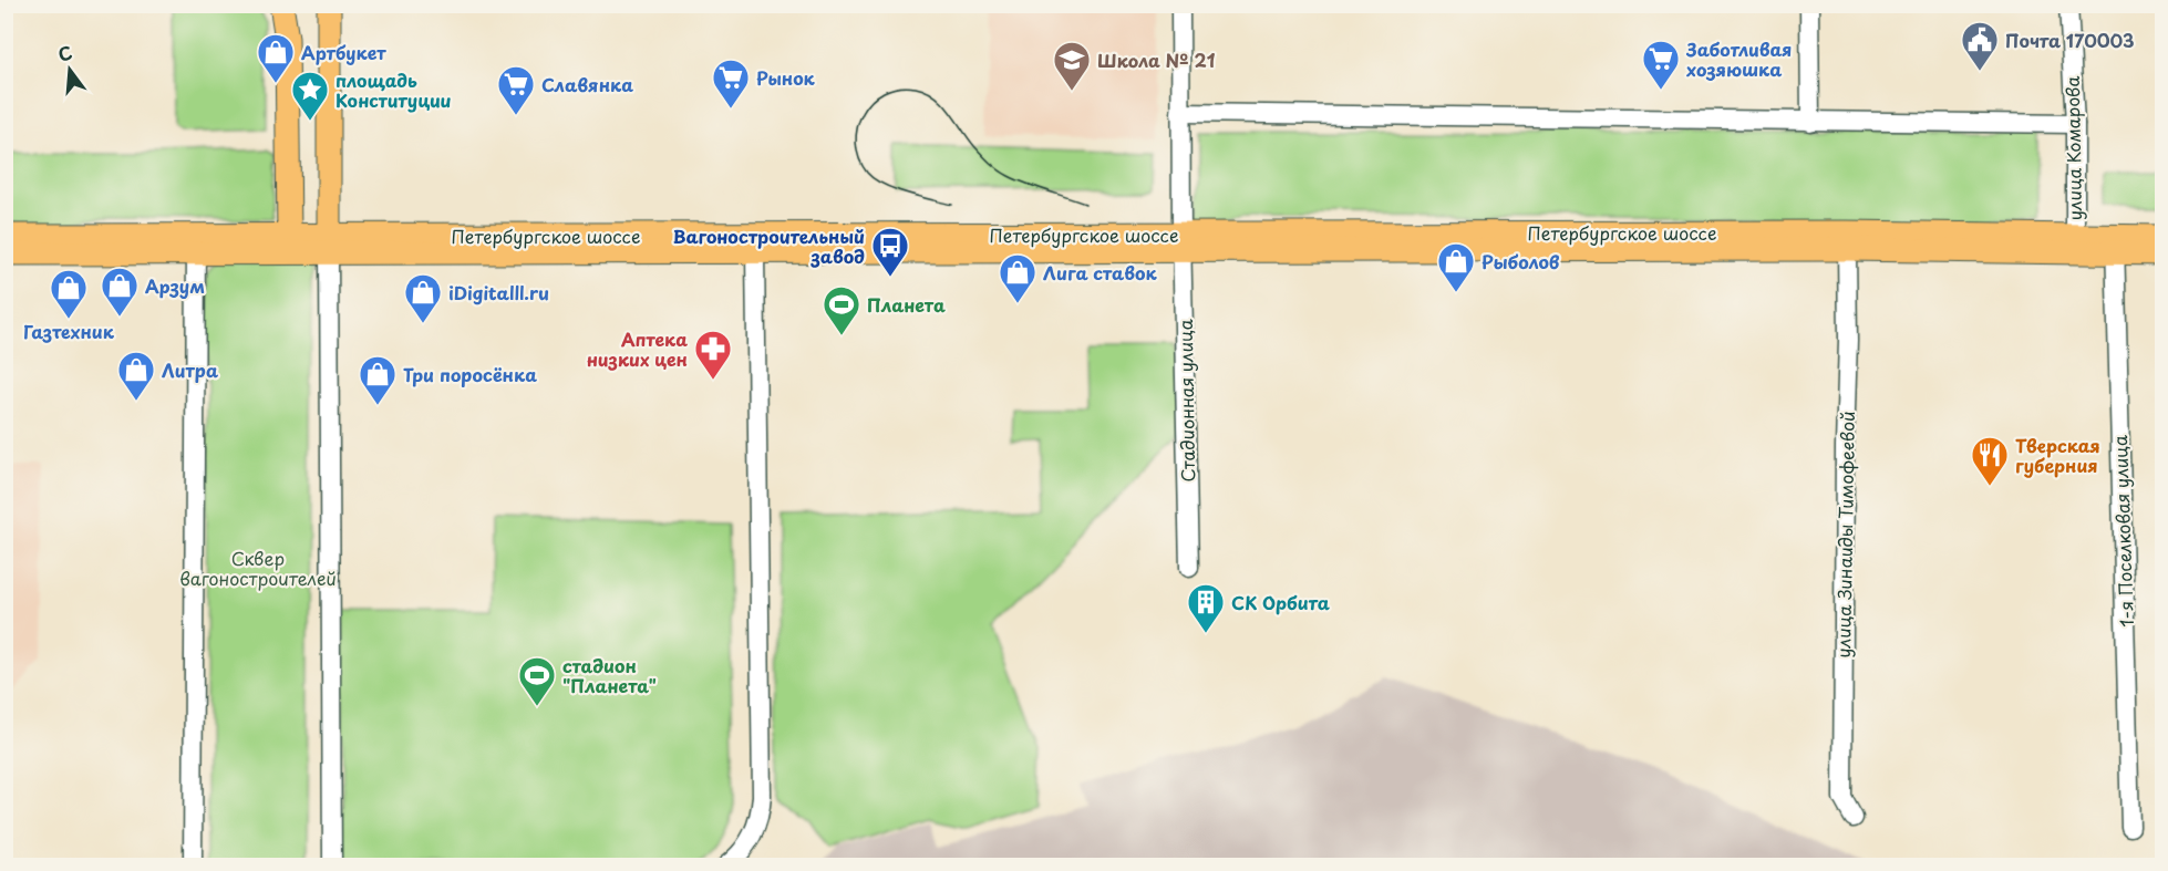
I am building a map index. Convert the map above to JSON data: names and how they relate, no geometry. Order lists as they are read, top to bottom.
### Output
{
  "streets": {
    "main road": ["Петербургское шоссе"],
    "street": [
      "улица Комарова",
      "Стадионная улица",
      "1-я Поселковая улица",
      "улица Зинаиды Тимофеевой"
    ]
  },
  "crossings": [
    ["улица Комарова", "Петербургское шоссе"],
    ["Петербургское шоссе", "Стадионная улица"],
    ["Петербургское шоссе", "1-я Поселковая улица"],
    ["Петербургское шоссе", "улица Зинаиды Тимофеевой"]
  ],
  "parks": ["Сквер вагоностроителей"],
  "places": {
    "public building": ["Почта 170003"],
    "shop": [
      "Артбукет",
      "Рыболов",
      "Лига ставок",
      "Арзум",
      "Газтехник",
      "iDigitalll.ru",
      "Литра",
      "Три поросёнка"
    ],
    "supermarket": ["Заботливая хозяюшка", "Рынок", "Славянка"],
    "school or university": ["Школа № 21"],
    "place": ["площадь Конституции"],
    "bus stop": ["Вагоностроительный завод"],
    "sports": ["Планета", "стадион \"Планета\""],
    "pharmacy": ["Аптека низких цен"],
    "restaurant": ["Тверская губерния"],
    "building": ["СК Орбита"]
  },
  "north": "top"
}
